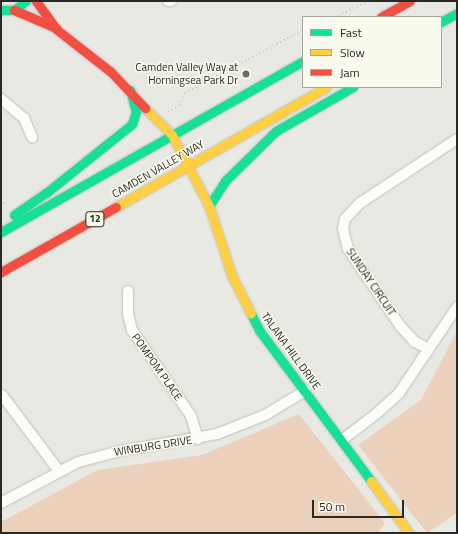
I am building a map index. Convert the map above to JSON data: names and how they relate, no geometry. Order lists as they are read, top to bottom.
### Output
{
  "streets": {
    "main road": ["CAMDEN VALLEY WAY", "12", "TALANA HILL DRIVE"],
    "street": ["SUNDAY CIRCUIT", "POMPOM PLACE", "WINBURG DRIVE"]
  },
  "crossings": [
    ["CAMDEN VALLEY WAY", "TALANA HILL DRIVE"],
    ["TALANA HILL DRIVE", "WINBURG DRIVE"],
    ["POMPOM PLACE", "WINBURG DRIVE"]
  ],
  "places": ["Camden Valley Way at Horningsea Park Dr"],
  "legend": ["Fast", "Slow", "Jam"],
  "scale_bar": "50 m"
}
